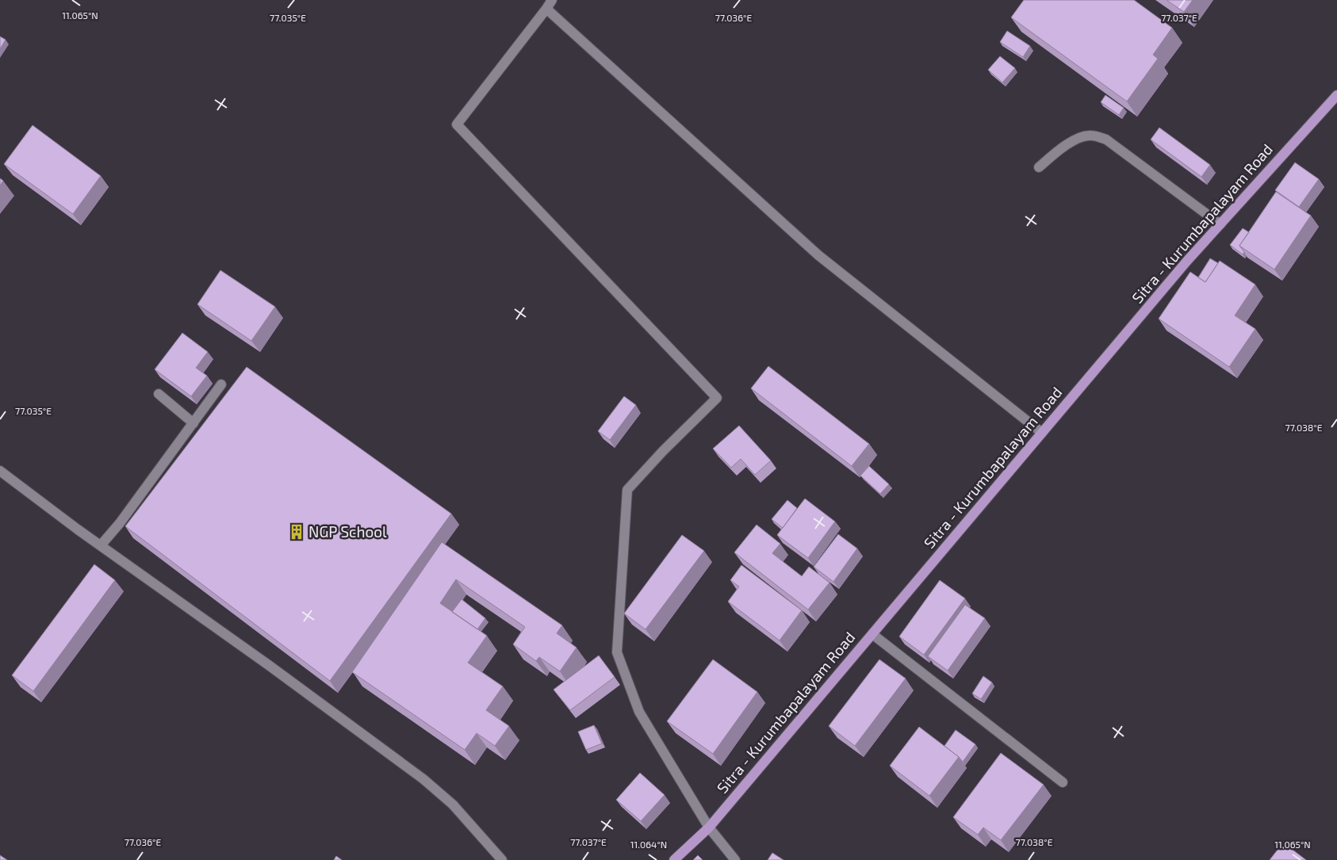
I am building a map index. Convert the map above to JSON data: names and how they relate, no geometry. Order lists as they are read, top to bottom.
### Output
{
  "streets": {
    "main road": ["Sitra - Kurumbapalayam Road"]
  },
  "places": {
    "building": ["NGP School"]
  },
  "coordinates": [
    "11.065°N",
    "77.035°E",
    "77.036°E",
    "77.037°E",
    "77.038°E",
    "11.064°N"
  ]
}
